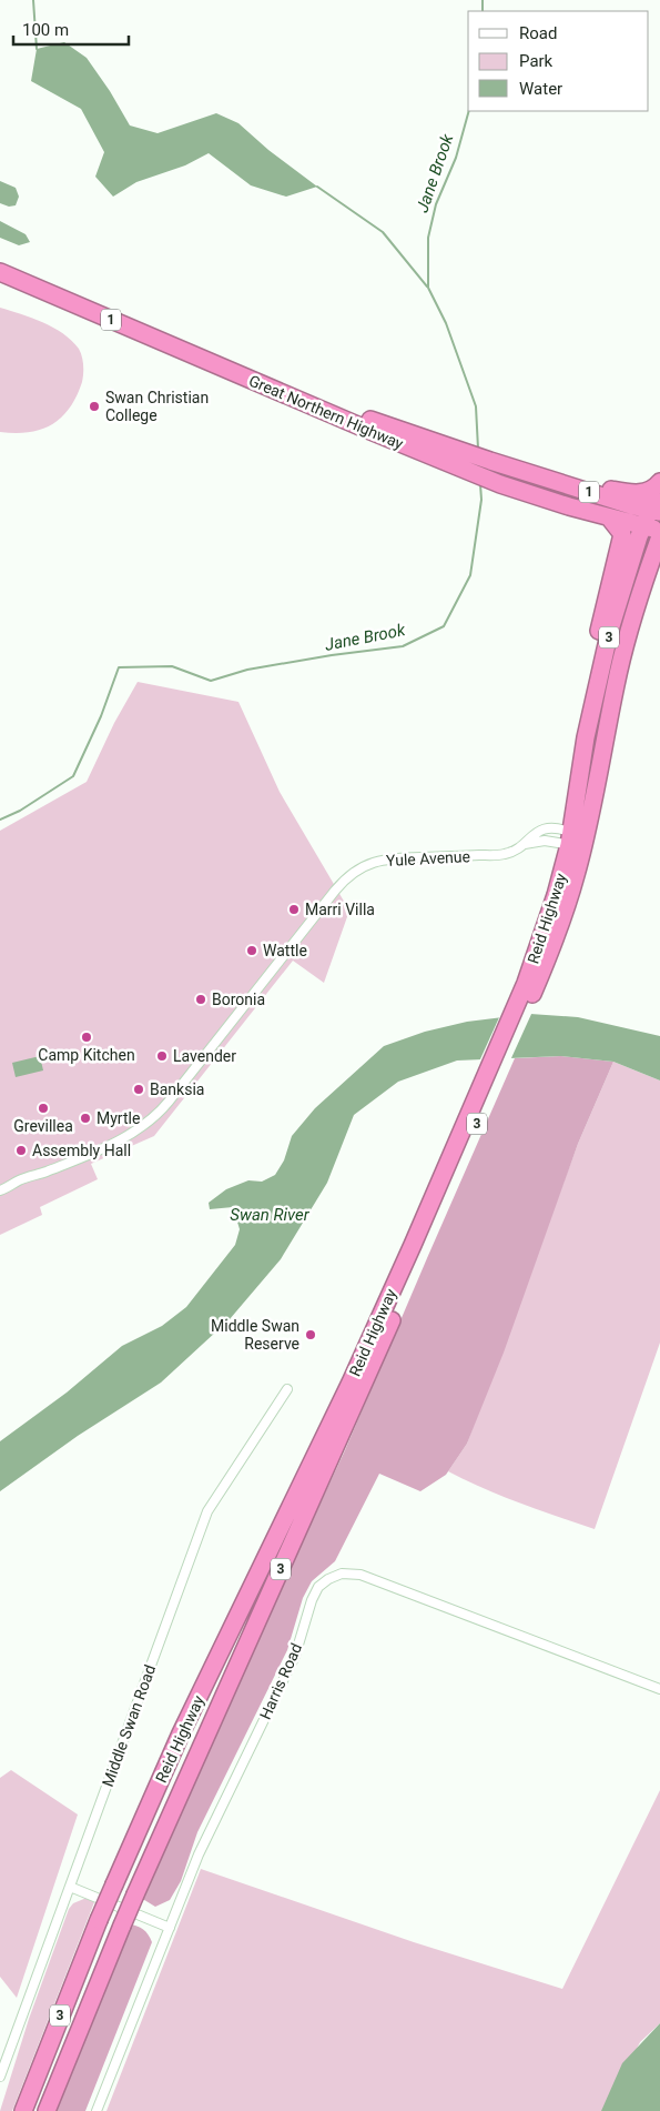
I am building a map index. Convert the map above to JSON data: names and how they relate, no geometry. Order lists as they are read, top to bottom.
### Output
{
  "streets": {
    "highway": [
      "1",
      "Great Northern Highway",
      "3",
      "Reid Highway"
    ],
    "street": ["Yule Avenue", "Harris Road", "Middle Swan Road"]
  },
  "crossings": [
    ["Great Northern Highway", "3"],
    ["Great Northern Highway", "Reid Highway"],
    ["3", "Reid Highway"],
    ["Yule Avenue", "Reid Highway"]
  ],
  "water": ["Jane Brook", "Swan River"],
  "places": [
    "Swan Christian College",
    "Marri Villa",
    "Wattle",
    "Boronia",
    "Camp Kitchen",
    "Lavender",
    "Banksia",
    "Grevillea",
    "Myrtle",
    "Assembly Hall",
    "Middle Swan Reserve"
  ],
  "legend": ["Road", "Park", "Water"],
  "scale_bar": "100 m"
}
